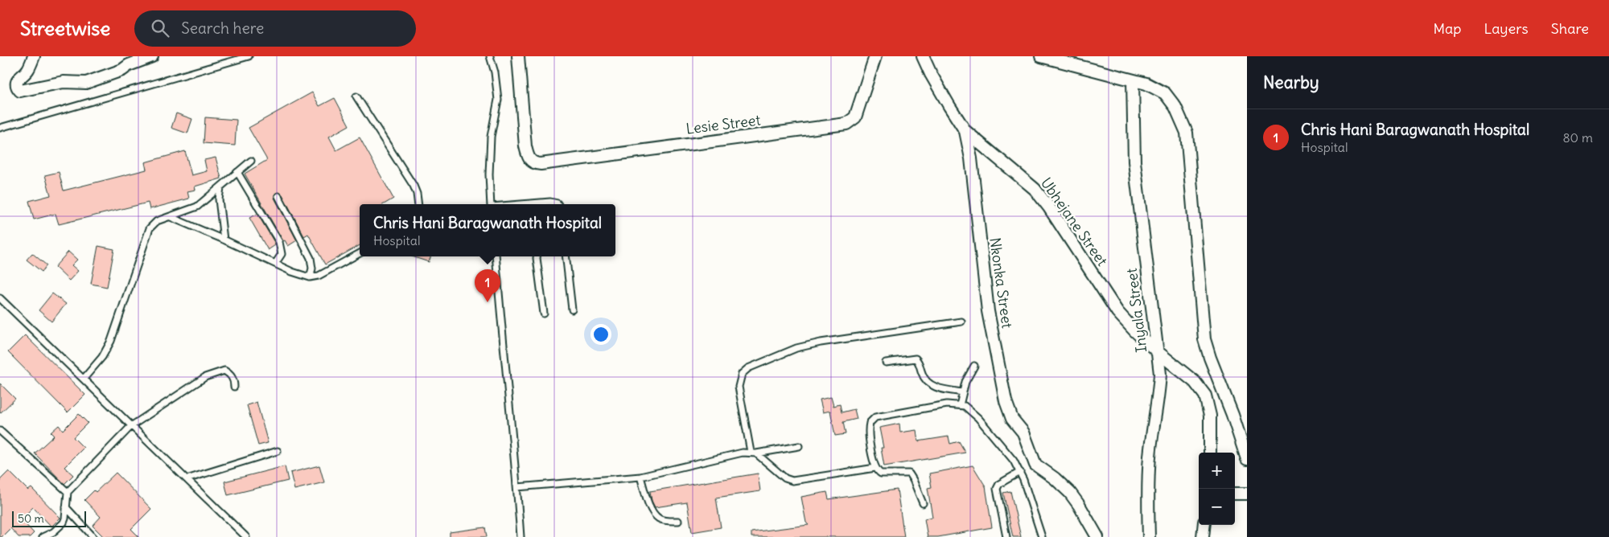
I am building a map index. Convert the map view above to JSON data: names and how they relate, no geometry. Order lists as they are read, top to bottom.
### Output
{
  "streets": {
    "street": [
      "Lesie Street",
      "Ubhejane Street",
      "Nkonka Street",
      "Inyala Street"
    ]
  },
  "crossings": [
    ["Ubhejane Street", "Nkonka Street"],
    ["Ubhejane Street", "Inyala Street"]
  ],
  "scale_bar": "50 m",
  "page": {
    "header": "Streetwise",
    "search": "Search here",
    "nav": ["Map", "Layers", "Share"],
    "heading": "Nearby",
    "list": [
      {
        "mark": "1",
        "name": "Chris Hani Baragwanath Hospital",
        "note": "Hospital",
        "value": "80 m"
      }
    ],
    "popup": ["Chris Hani Baragwanath Hospital", "Hospital"],
    "pins": "1",
    "map_buttons": ["+", "−"],
    "scale": "50 m"
  }
}
